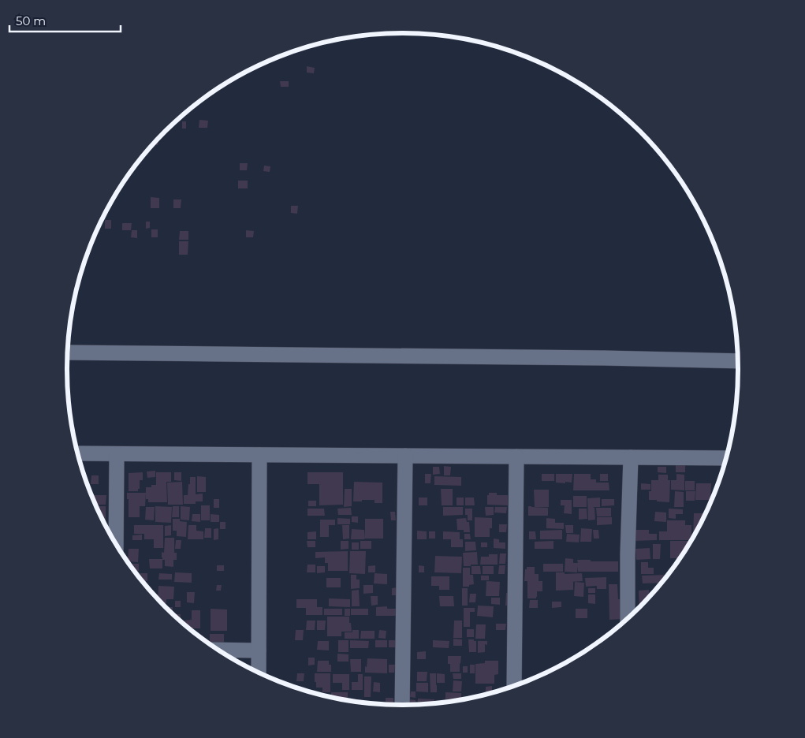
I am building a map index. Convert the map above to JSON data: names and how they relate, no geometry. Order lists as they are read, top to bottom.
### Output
{
  "scale_bar": "50 m"
}
